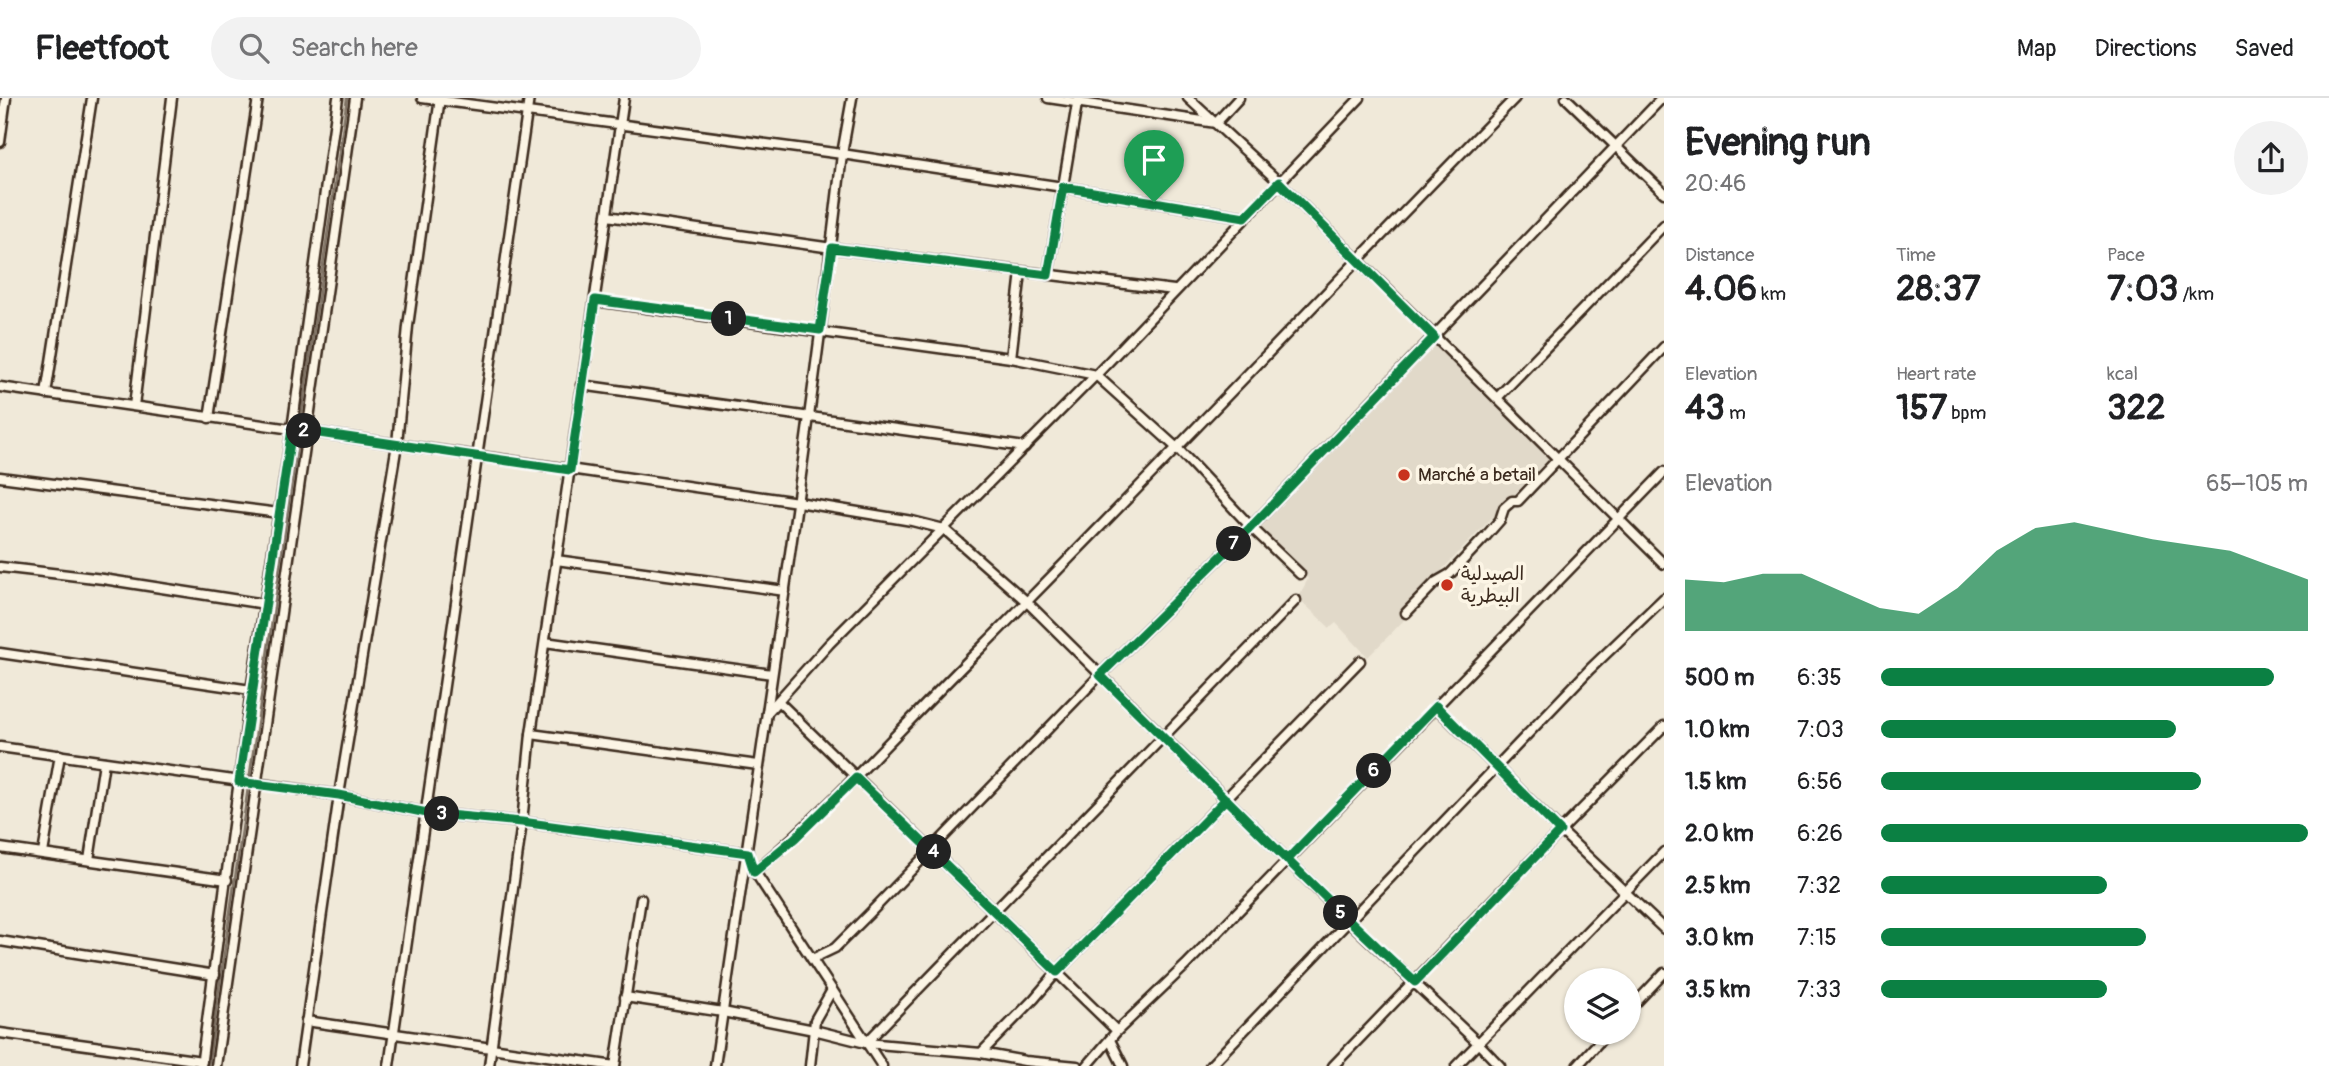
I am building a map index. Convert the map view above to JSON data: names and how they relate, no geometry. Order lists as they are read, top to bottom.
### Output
{
  "places": ["Marché a betail", "الصيدلية البيطرية"],
  "page": {
    "header": "Fleetfoot",
    "search": "Search here",
    "nav": ["Map", "Directions", "Saved"],
    "heading": ["Evening run", "20:46"],
    "stats": [
      ["Distance", "4.06 km"],
      ["Time", "28:37"],
      ["Pace", "7:03 /km"],
      ["Elevation", "43 m"],
      ["Heart rate", "157 bpm"],
      ["kcal", "322"]
    ],
    "pins": [
      "1",
      "2",
      "7",
      "6",
      "3",
      "4",
      "5"
    ],
    "chart": ["Elevation", "65–105 m"],
    "list": [
      {
        "name": "500 m",
        "note": "6:35"
      },
      {
        "name": "1.0 km",
        "note": "7:03"
      },
      {
        "name": "1.5 km",
        "note": "6:56"
      },
      {
        "name": "2.0 km",
        "note": "6:26"
      },
      {
        "name": "2.5 km",
        "note": "7:32"
      },
      {
        "name": "3.0 km",
        "note": "7:15"
      },
      {
        "name": "3.5 km",
        "note": "7:33"
      }
    ]
  }
}
